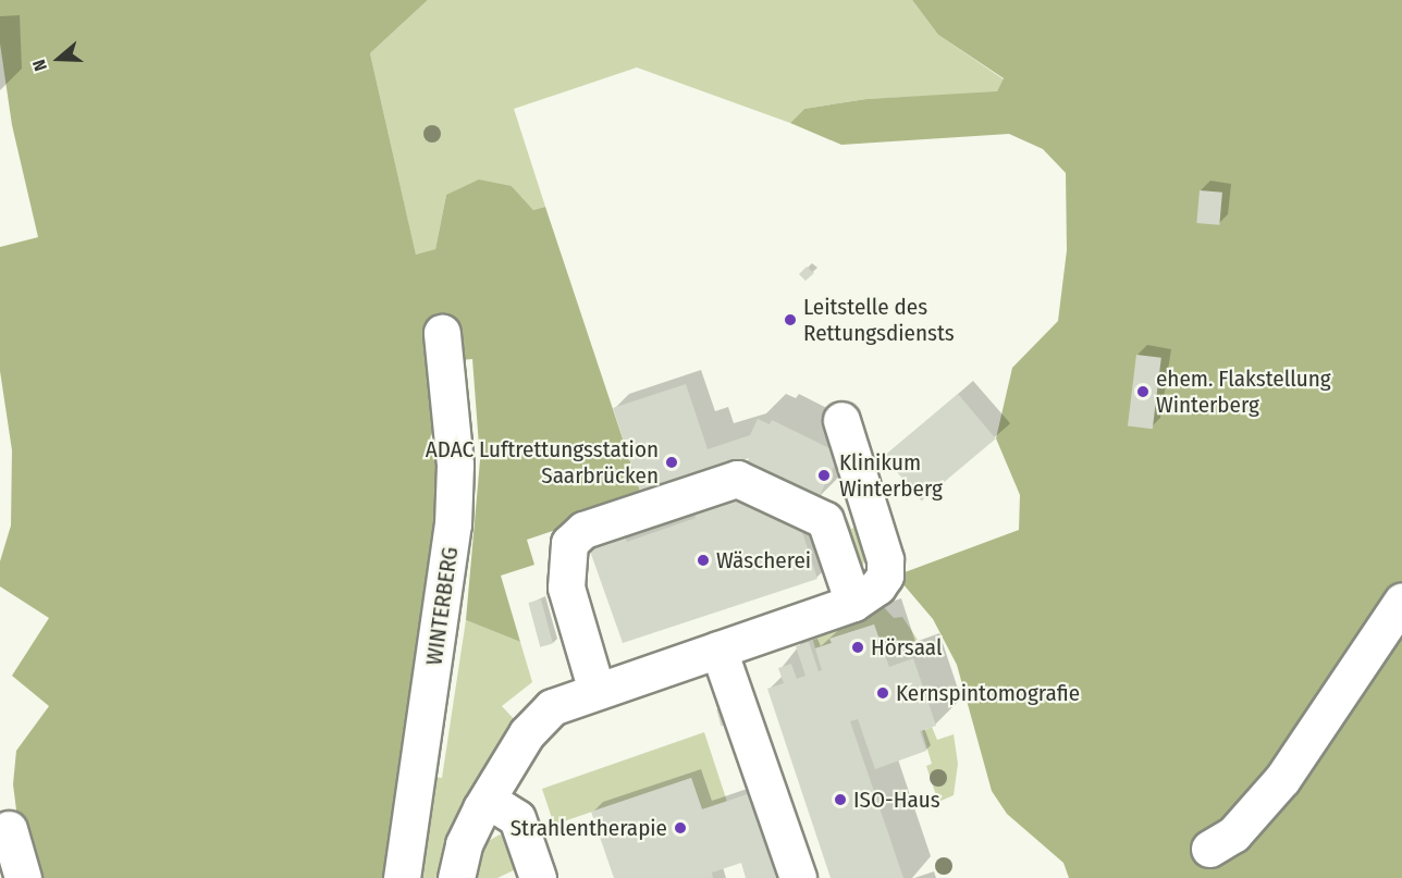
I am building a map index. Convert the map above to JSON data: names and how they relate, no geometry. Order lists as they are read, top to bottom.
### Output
{
  "streets": {
    "street": ["WINTERBERG"]
  },
  "places": [
    "Leitstelle des Rettungsdiensts",
    "ehem. Flakstellung Winterberg",
    "ADAC Luftrettungsstation Saarbrücken",
    "Klinikum Winterberg",
    "Wäscherei",
    "Hörsaal",
    "Kernspintomografie",
    "ISO-Haus",
    "Strahlentherapie"
  ],
  "north": "left"
}
